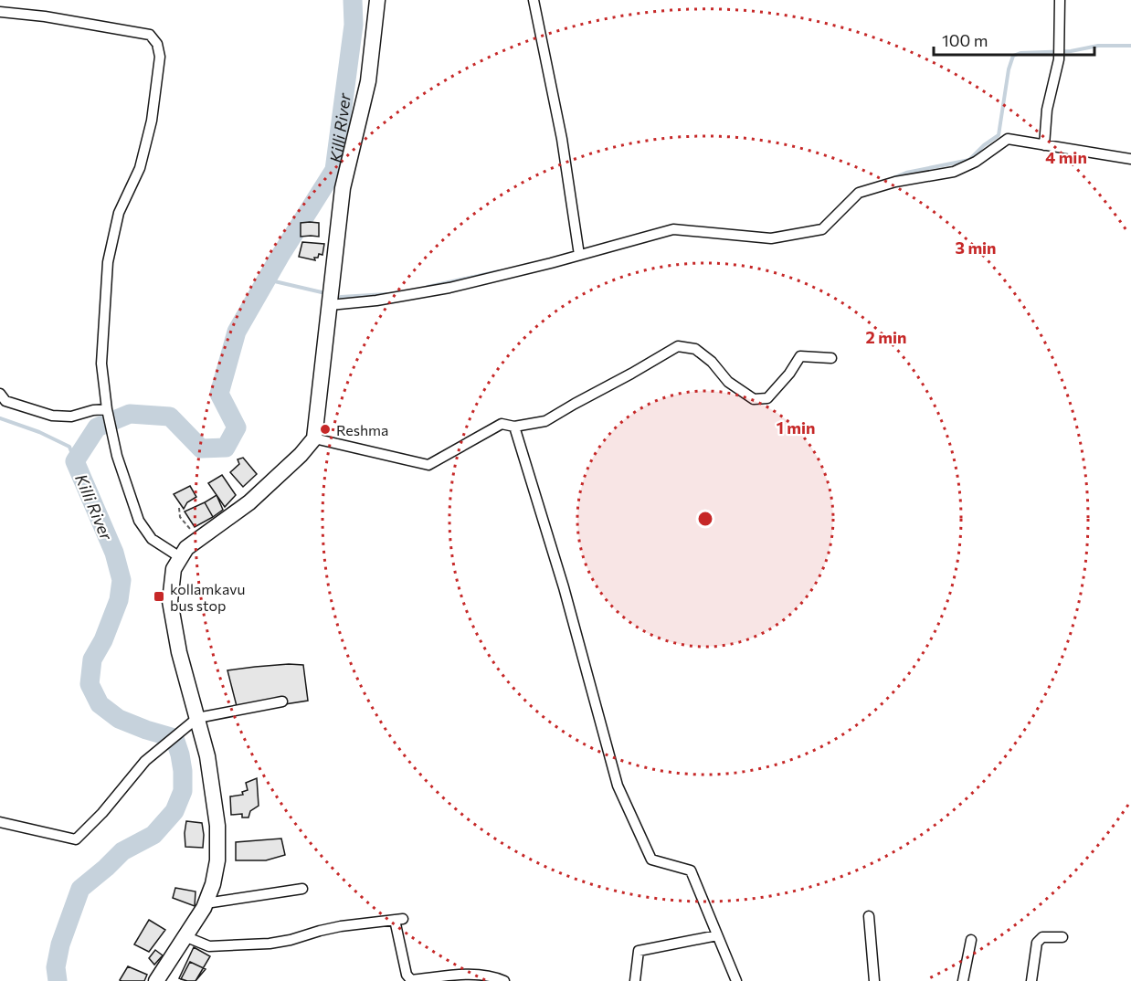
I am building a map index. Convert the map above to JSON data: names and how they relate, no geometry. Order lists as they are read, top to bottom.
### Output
{
  "water": ["Killi River"],
  "places": {
    "other": ["Reshma"],
    "transit": ["kollamkavu bus stop"]
  },
  "scale_bar": "100 m",
  "rings": [
    "4 min",
    "3 min",
    "2 min",
    "1 min"
  ]
}
